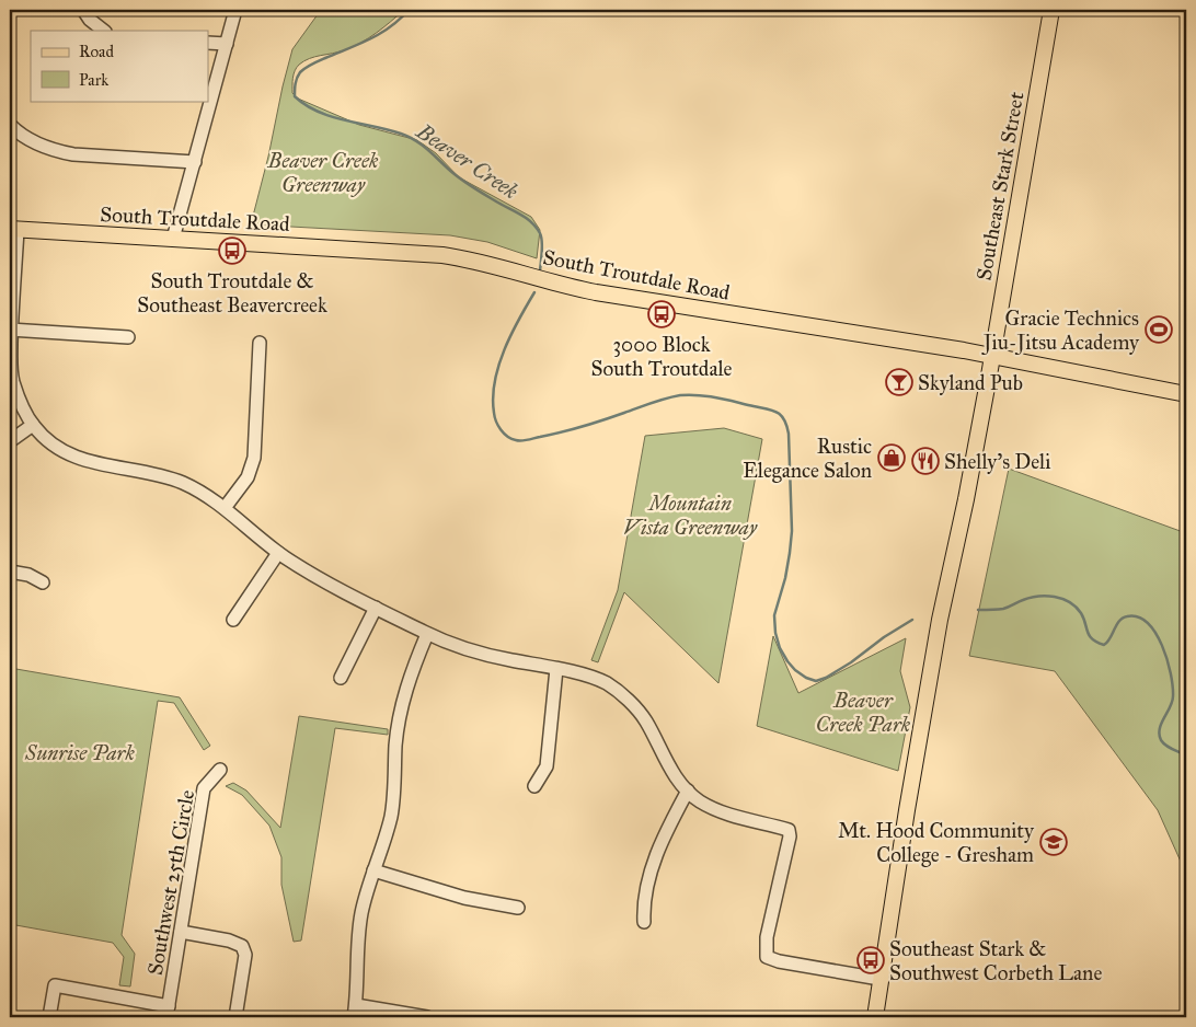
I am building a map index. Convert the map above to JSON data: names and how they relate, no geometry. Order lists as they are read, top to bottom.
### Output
{
  "streets": {
    "main road": ["Southeast Stark Street", "South Troutdale Road"],
    "street": ["Southwest 25th Circle"]
  },
  "crossings": [
    ["Southeast Stark Street", "South Troutdale Road"]
  ],
  "water": ["Beaver Creek"],
  "parks": [
    "Beaver Creek Greenway",
    "Mountain Vista Greenway",
    "Beaver Creek Park",
    "Sunrise Park"
  ],
  "places": {
    "bus stop": ["South Troutdale & Southeast Beavercreek", "3000 Block South Troutdale", "Southeast Stark & Southwest Corbeth Lane"],
    "sports": ["Gracie Technics Jiu-Jitsu Academy"],
    "bar": ["Skyland Pub"],
    "shop": ["Rustic Elegance Salon"],
    "restaurant": ["Shelly's Deli"],
    "school or university": ["Mt. Hood Community College - Gresham"]
  },
  "legend": ["Road", "Park"]
}
